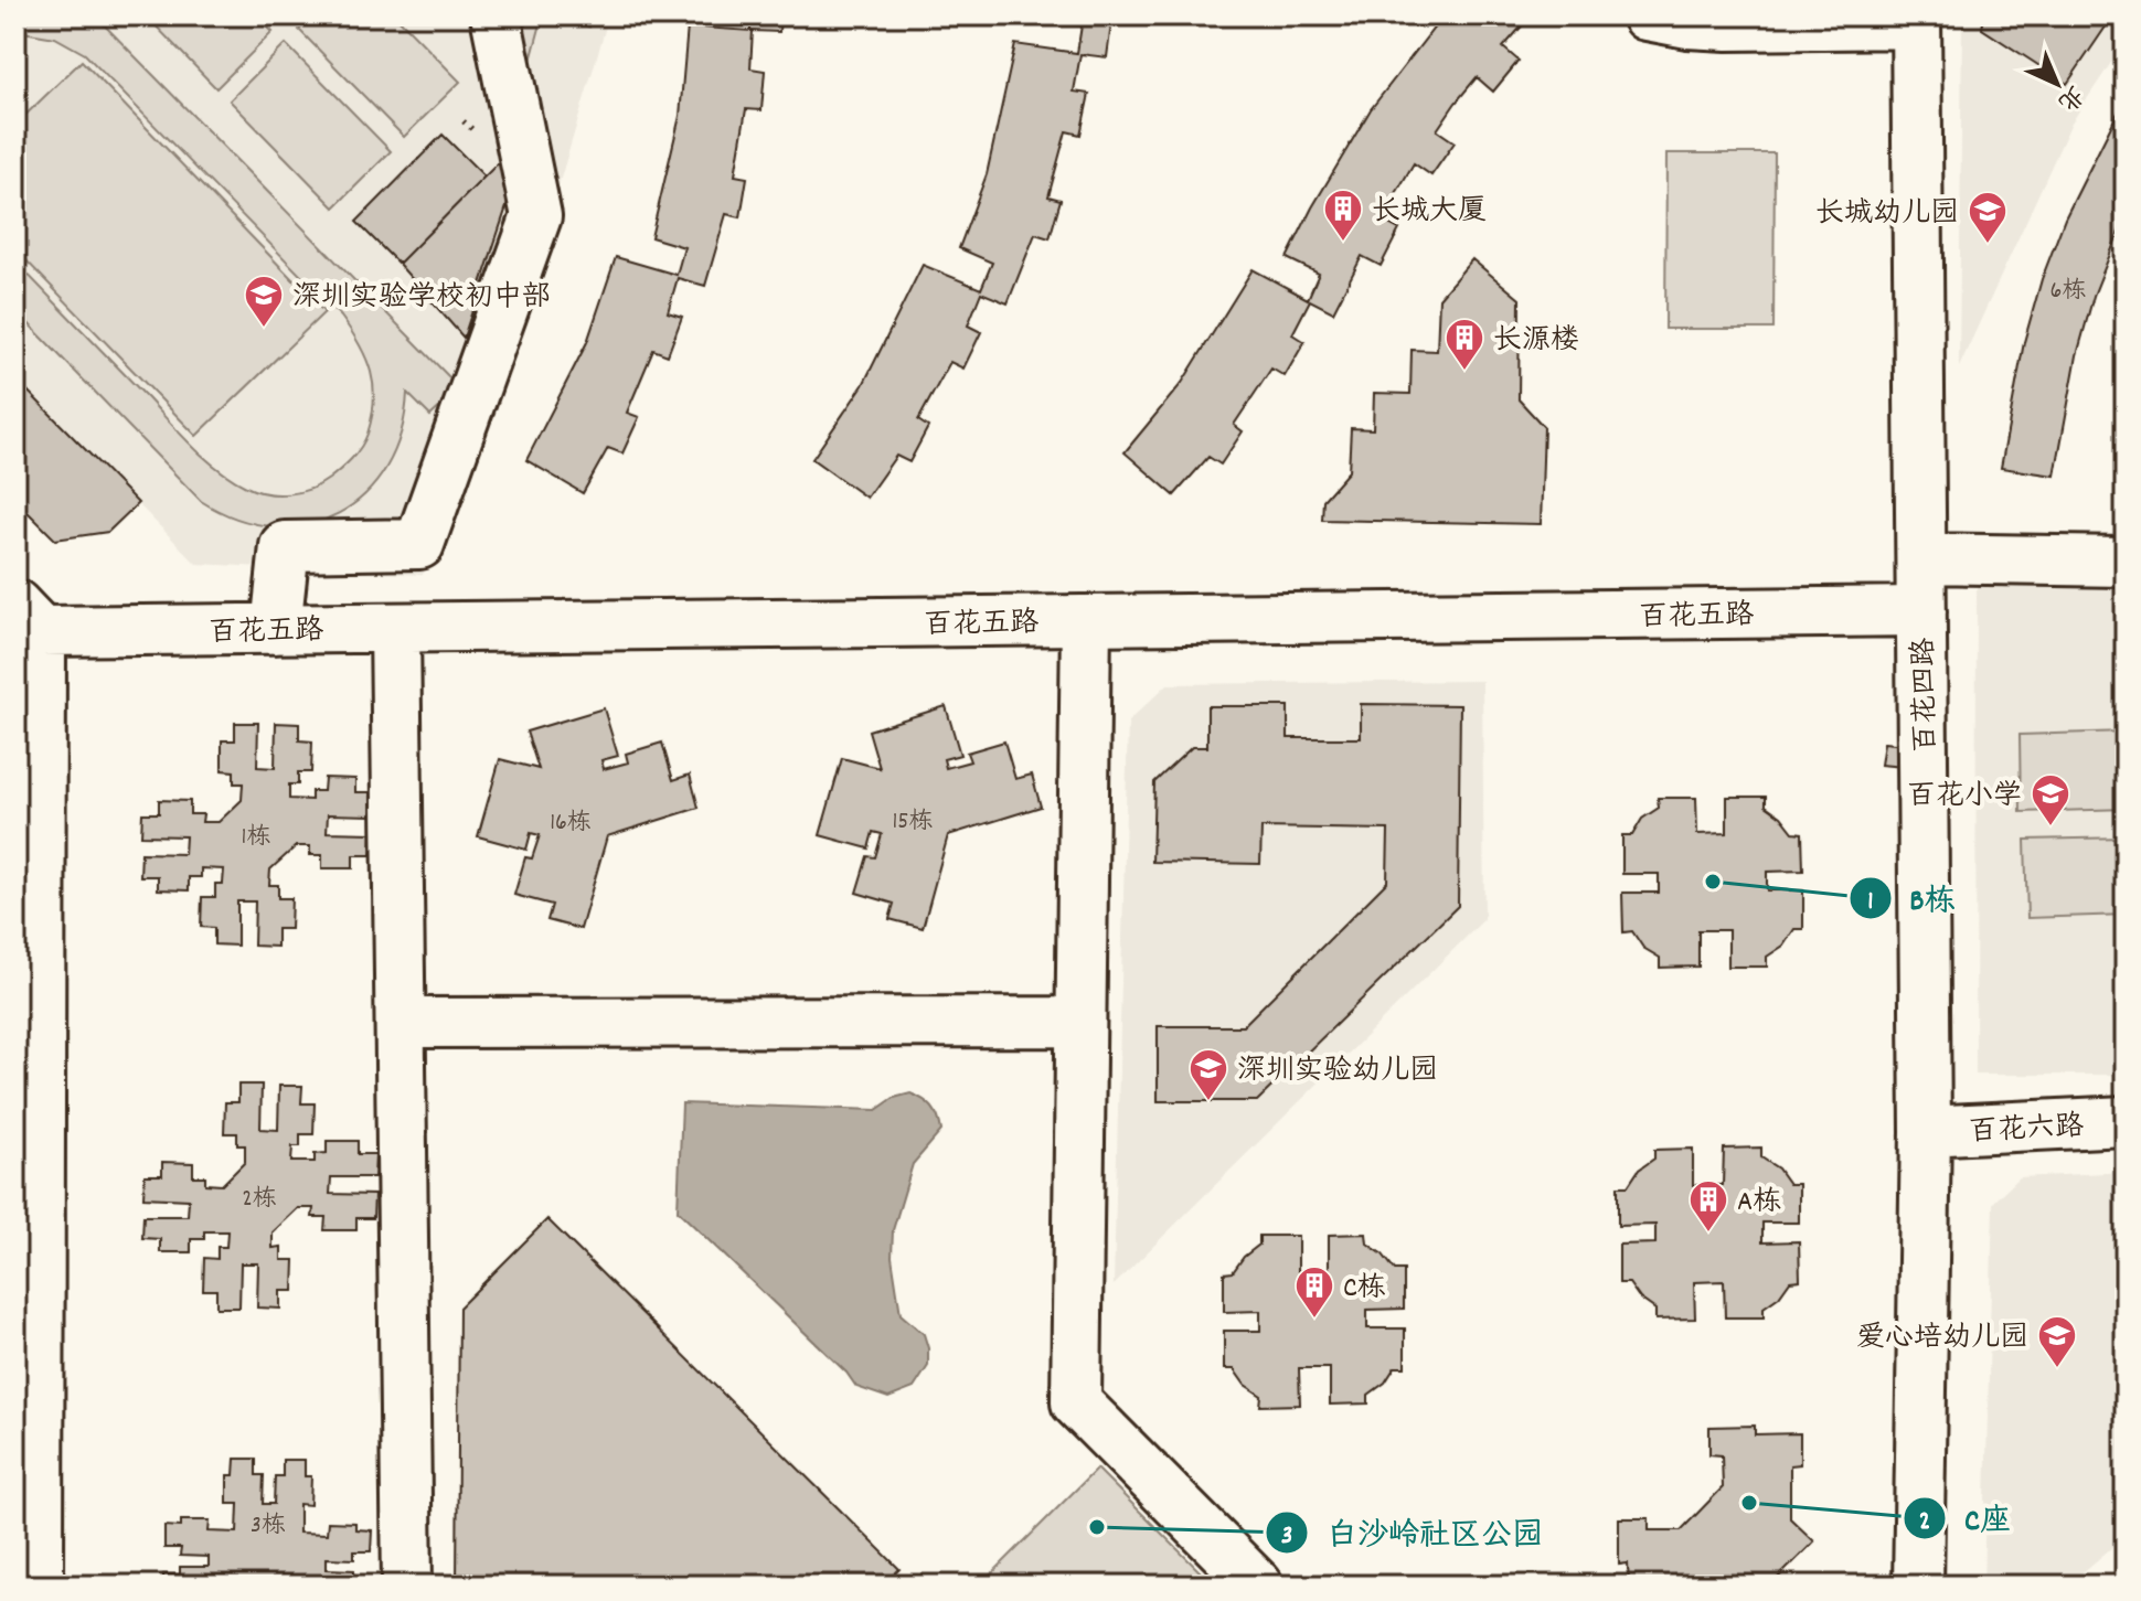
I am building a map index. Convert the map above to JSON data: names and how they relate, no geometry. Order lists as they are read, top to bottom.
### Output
{
  "streets": {
    "street": ["百花五路", "百花四路", "百花六路"]
  },
  "crossings": [
    ["百花五路", "百花四路"],
    ["百花四路", "百花六路"]
  ],
  "places": {
    "building": [
      "长城大厦",
      "长源楼",
      "A栋",
      "C栋"
    ],
    "school or university": [
      "长城幼儿园",
      "深圳实验学校初中部",
      "百花小学",
      "深圳实验幼儿园",
      "爱心培幼儿园"
    ],
    "other": ["B栋", "C座", "白沙岭社区公园"]
  },
  "house_numbers": [
    "6栋",
    "15栋",
    "16栋",
    "1栋",
    "2栋",
    "3栋"
  ],
  "north": "bottom right"
}
